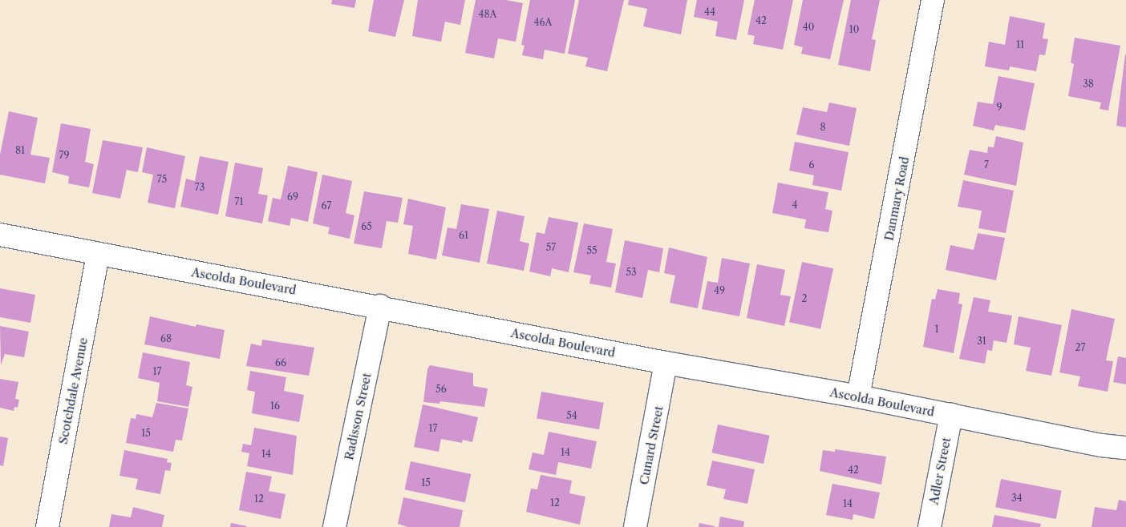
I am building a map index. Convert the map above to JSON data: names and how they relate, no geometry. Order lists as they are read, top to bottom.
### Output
{
  "streets": {
    "street": [
      "Danmary Road",
      "Ascolda Boulevard",
      "Scotchdale Avenue",
      "Radisson Street",
      "Cunard Street",
      "Adler Street"
    ]
  },
  "crossings": [
    ["Danmary Road", "Ascolda Boulevard"],
    ["Ascolda Boulevard", "Scotchdale Avenue"],
    ["Ascolda Boulevard", "Radisson Street"],
    ["Ascolda Boulevard", "Cunard Street"],
    ["Ascolda Boulevard", "Adler Street"]
  ],
  "house_numbers": [
    "44",
    "48A",
    "42",
    "46A",
    "40",
    "10",
    "11",
    "38",
    "9",
    "8",
    "81",
    "79",
    "6",
    "7",
    "75",
    "73",
    "69",
    "71",
    "4",
    "67",
    "65",
    "61",
    "57",
    "55",
    "53",
    "49",
    "2",
    "1",
    "68",
    "31",
    "27",
    "66",
    "17",
    "56",
    "16",
    "54",
    "17",
    "15",
    "14",
    "14",
    "42",
    "15",
    "34",
    "12",
    "12",
    "14"
  ]
}
